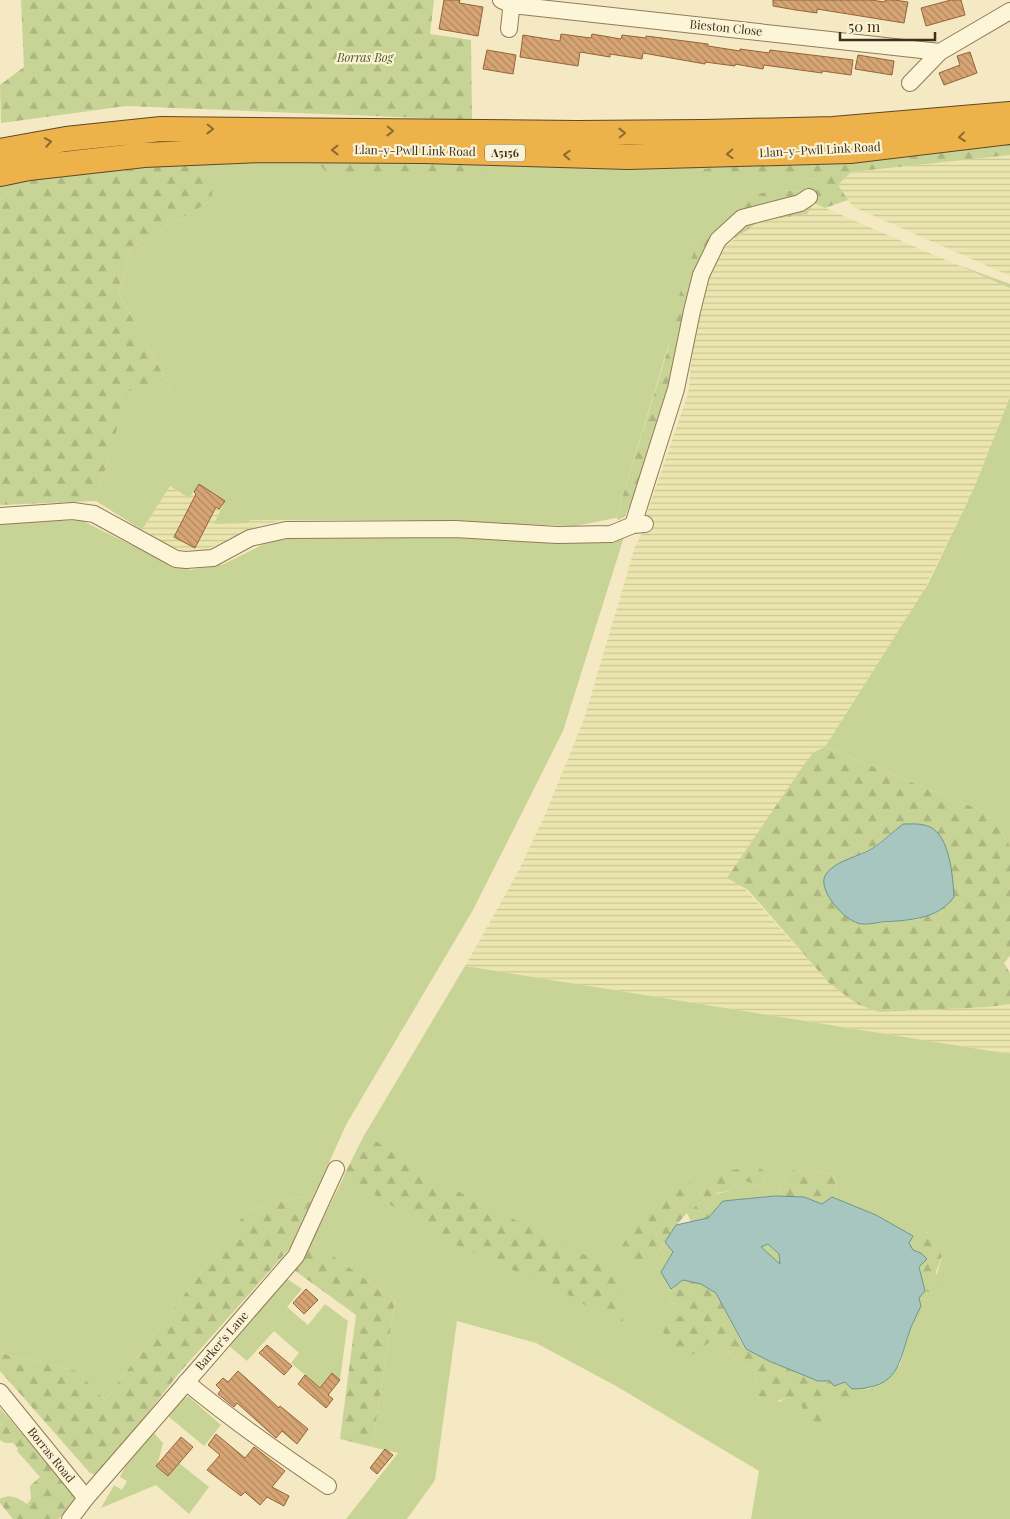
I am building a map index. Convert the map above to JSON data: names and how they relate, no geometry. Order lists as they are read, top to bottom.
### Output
{
  "streets": {
    "highway": ["Llan-y-Pwll Link Road", "A5156"],
    "street": ["Bieston Close", "Barker's Lane", "Borras Road"]
  },
  "crossings": [
    ["Barker's Lane", "Borras Road"]
  ],
  "parks": ["Borras Bog"],
  "scale_bar": "50 m"
}
